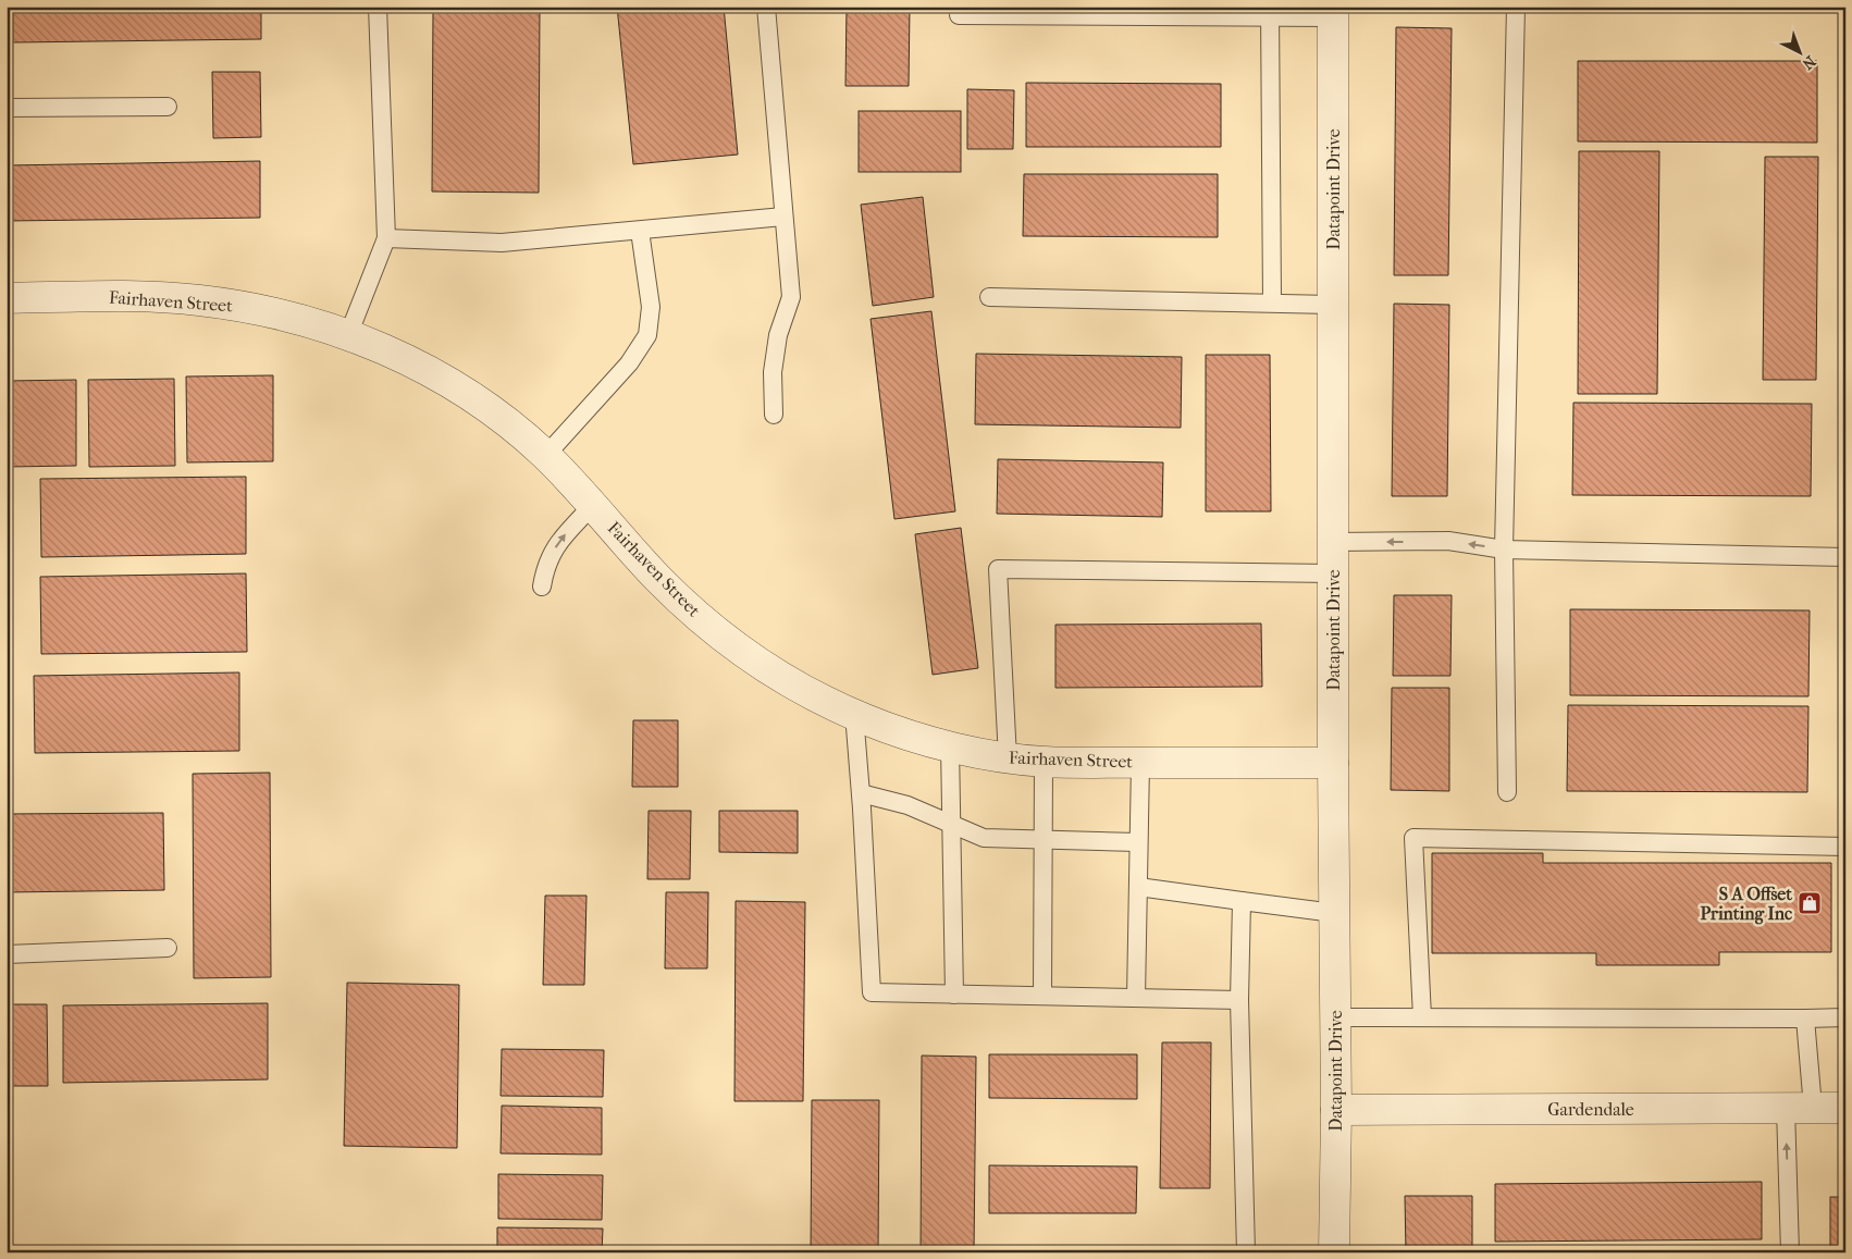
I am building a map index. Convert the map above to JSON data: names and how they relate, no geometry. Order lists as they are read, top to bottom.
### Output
{
  "streets": {
    "street": ["Datapoint Drive", "Fairhaven Street", "Gardendale"]
  },
  "crossings": [
    ["Datapoint Drive", "Fairhaven Street"],
    ["Datapoint Drive", "Gardendale"]
  ],
  "places": {
    "shop": ["S A Offset Printing Inc"]
  },
  "north": "bottom right"
}
